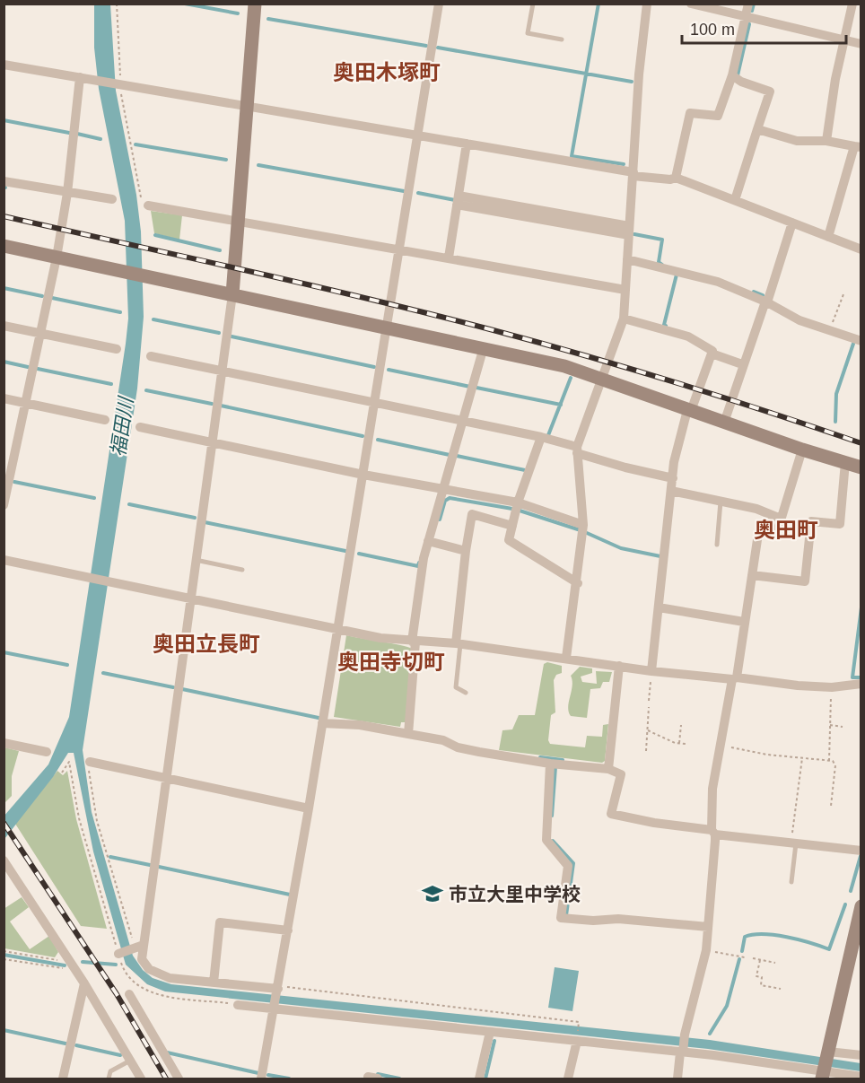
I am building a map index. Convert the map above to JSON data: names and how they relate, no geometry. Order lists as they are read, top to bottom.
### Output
{
  "districts": [
    "奥田木塚町",
    "奥田町",
    "奥田立長町",
    "奥田寺切町"
  ],
  "water": ["福田川"],
  "places": {
    "school or university": ["市立大里中学校"]
  },
  "scale_bar": "100 m"
}
